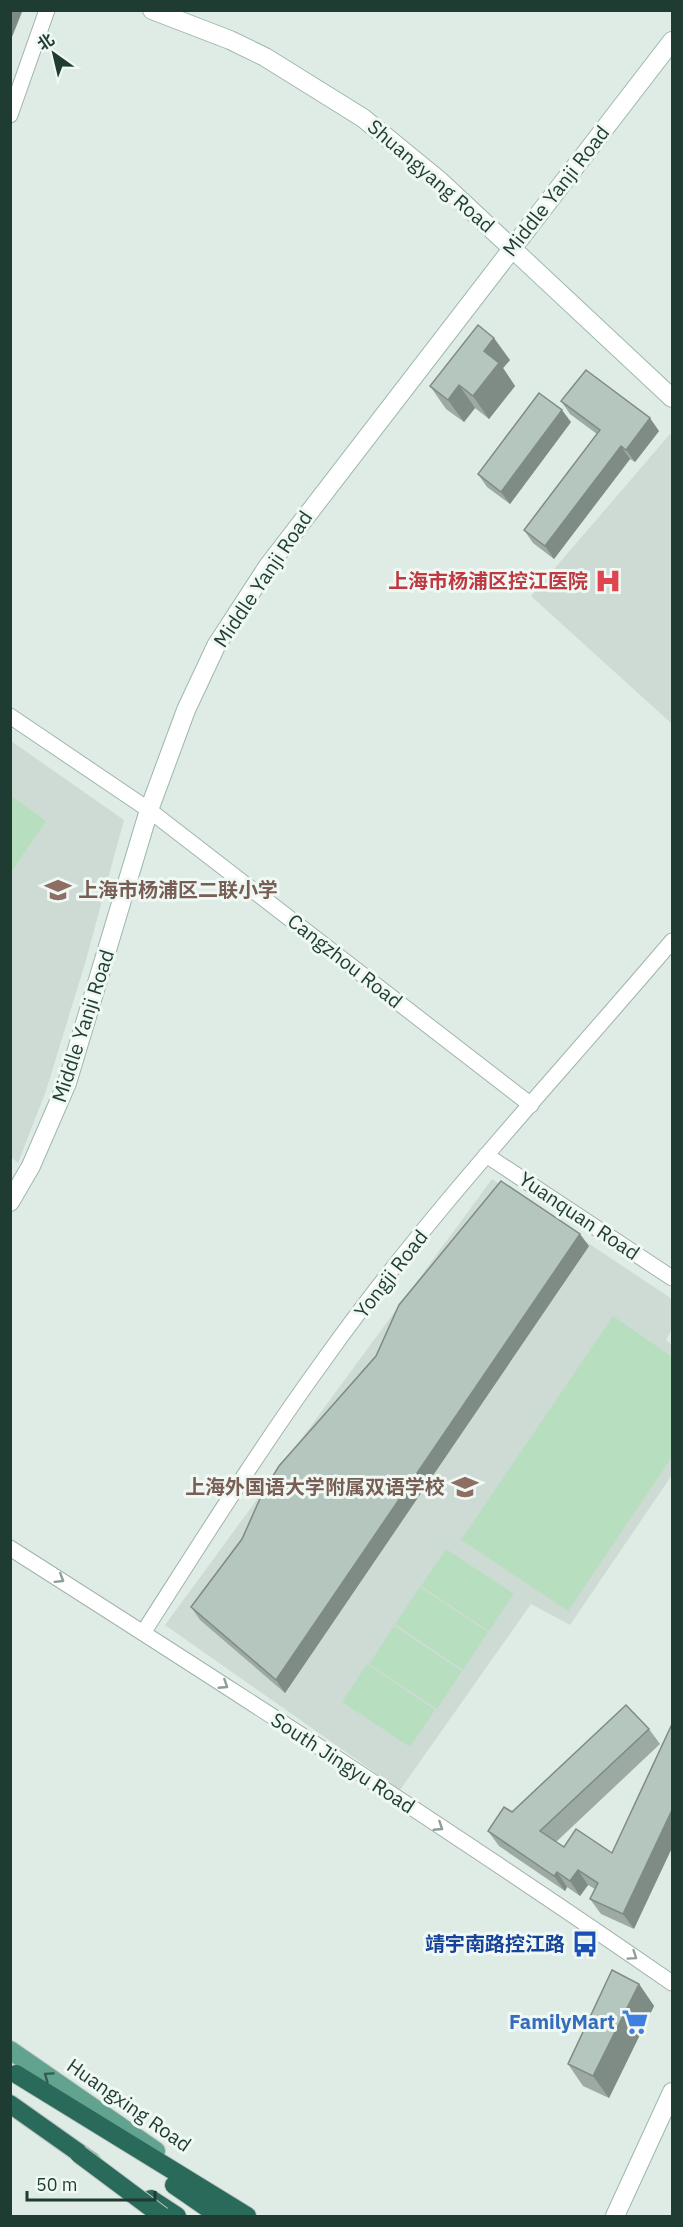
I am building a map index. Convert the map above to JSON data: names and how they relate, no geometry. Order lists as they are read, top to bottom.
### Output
{
  "streets": {
    "main road": ["Huangxing Road"],
    "street": [
      "Shuangyang Road",
      "Middle Yanji Road",
      "Cangzhou Road",
      "Yuanquan Road",
      "Yongji Road",
      "South Jingyu Road"
    ]
  },
  "crossings": [
    ["Shuangyang Road", "Middle Yanji Road"],
    ["Middle Yanji Road", "Cangzhou Road"],
    ["Cangzhou Road", "Yongji Road"],
    ["Yuanquan Road", "Yongji Road"],
    ["Yongji Road", "South Jingyu Road"]
  ],
  "one_way": ["South Jingyu Road"],
  "places": {
    "hospital": ["上海市杨浦区控江医院"],
    "school or university": ["上海市杨浦区二联小学", "上海外国语大学附属双语学校"],
    "bus stop": ["靖宇南路控江路"],
    "supermarket": ["FamilyMart"]
  },
  "scale_bar": "50 m",
  "north": "top left"
}
